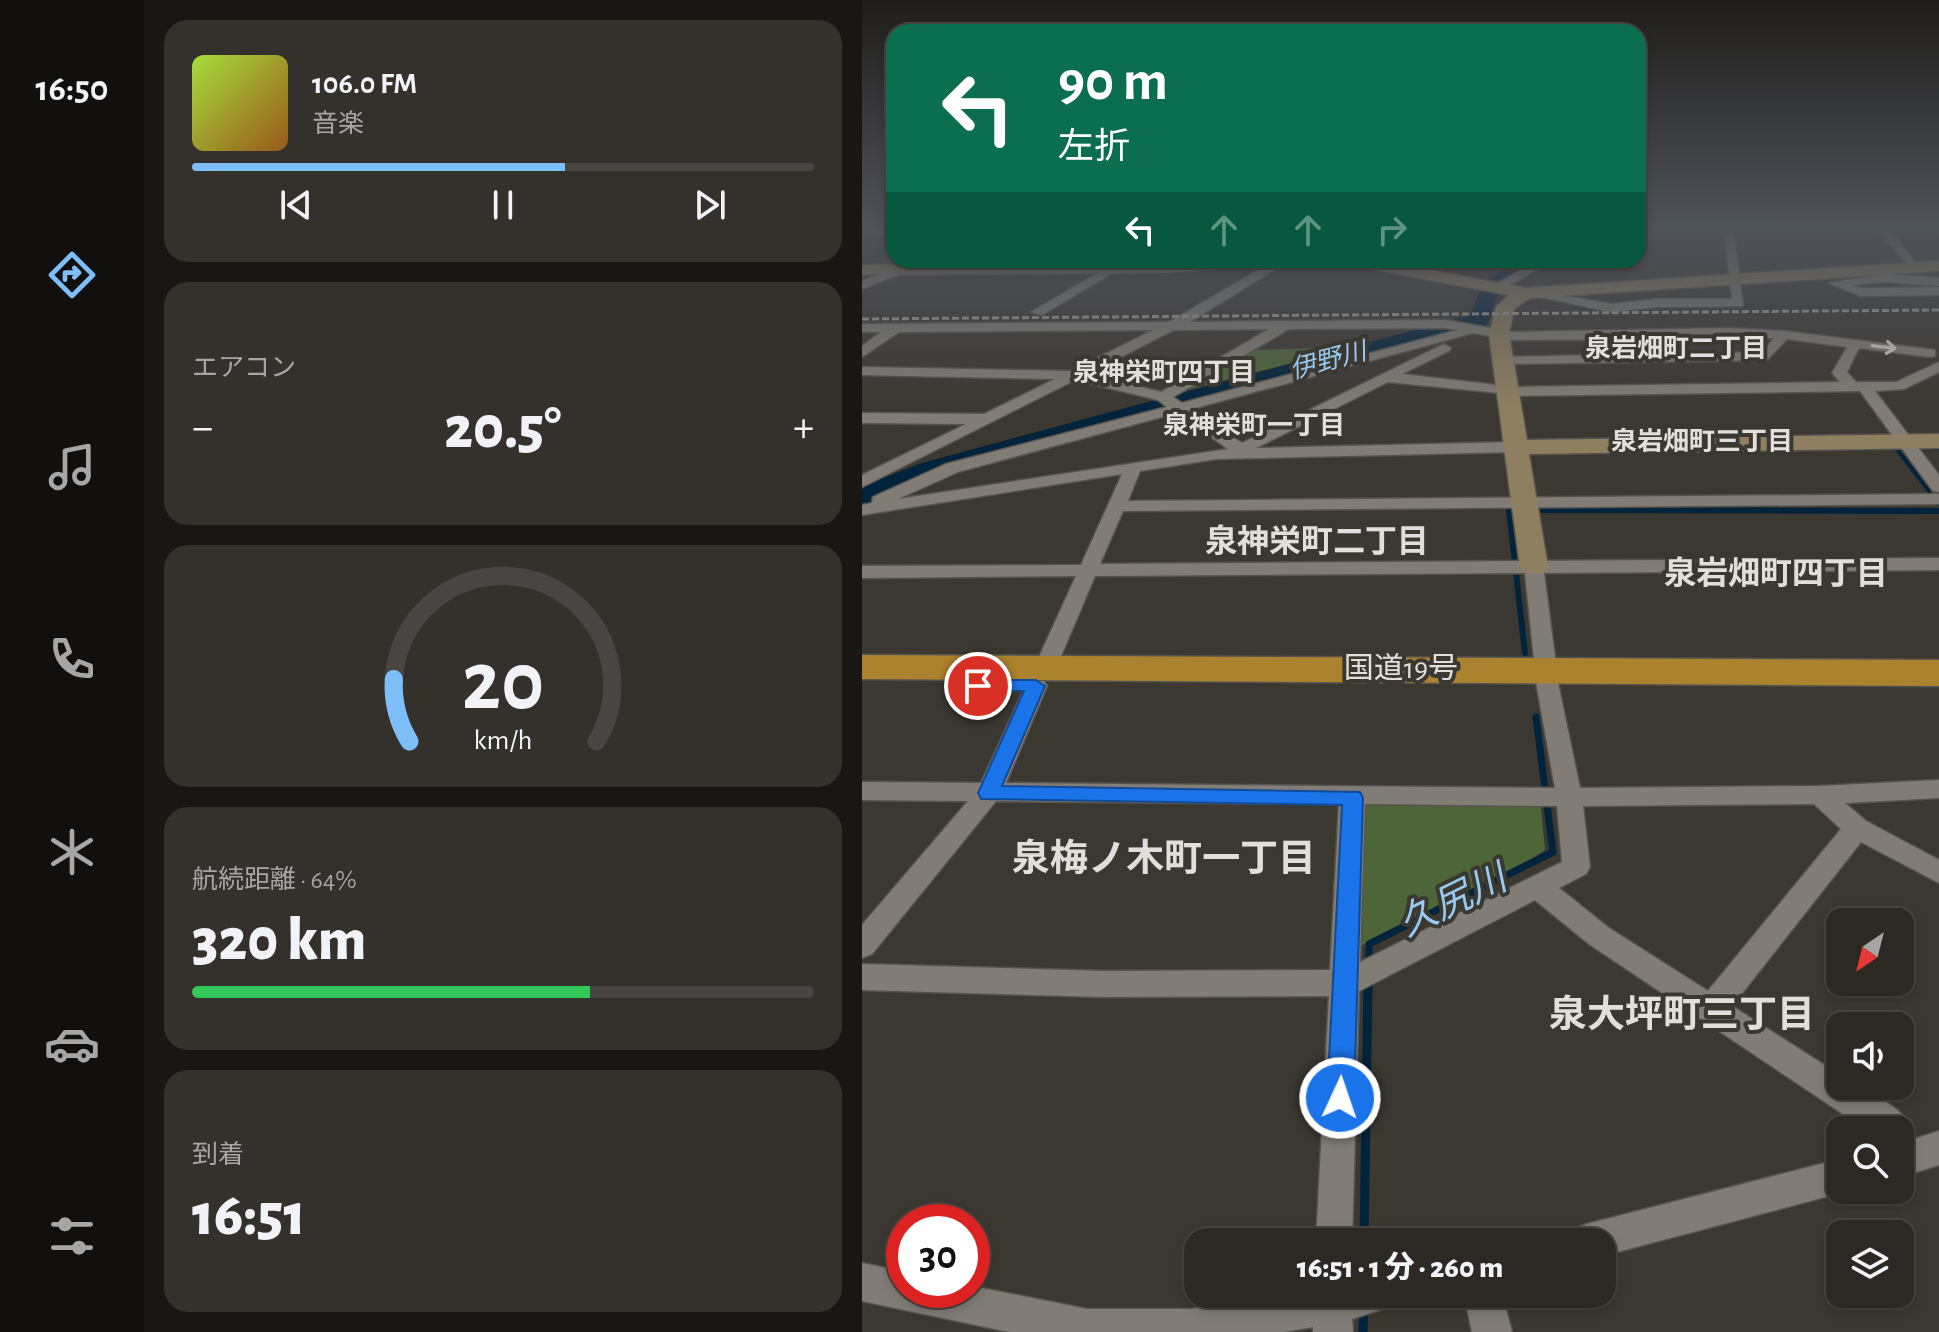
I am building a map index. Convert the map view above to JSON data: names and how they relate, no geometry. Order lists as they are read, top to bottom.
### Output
{
  "streets": {
    "highway": ["国道19号"]
  },
  "districts": [
    "泉岩畑町二丁目",
    "泉神栄町四丁目",
    "泉神栄町一丁目",
    "泉岩畑町三丁目",
    "泉神栄町二丁目",
    "泉岩畑町四丁目",
    "泉梅ノ木町一丁目",
    "泉大坪町三丁目"
  ],
  "water": ["伊野川", "久尻川"],
  "north": "bottom left",
  "page": {
    "tabs": "16:50",
    "turn": ["90 m", "左折"],
    "song": ["106.0 FM", "音楽"],
    "tile": [
      "エアコン",
      ["航続距離 · 64%", "320 km"],
      ["到着", "16:51"]
    ],
    "heat": ["−", "20.5°", "+"],
    "limit": "30",
    "trip": "16:51 · 1 分 · 260 m",
    "gauge": ["20", "km/h"]
  }
}
